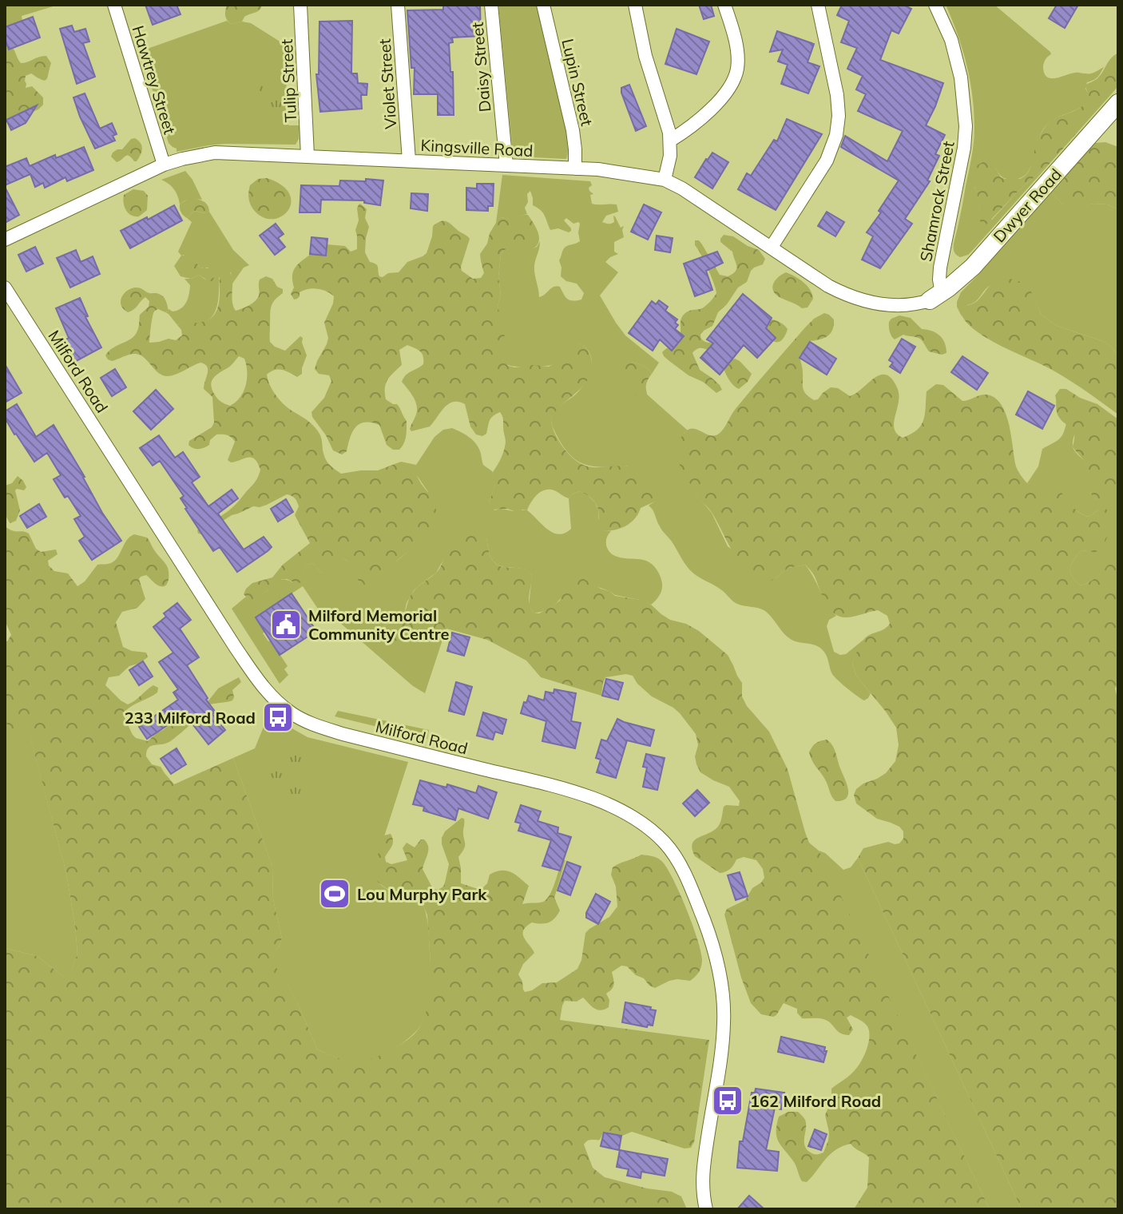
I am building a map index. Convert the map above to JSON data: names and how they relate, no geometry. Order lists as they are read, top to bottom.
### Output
{
  "streets": {
    "street": [
      "Daisy Street",
      "Hawtrey Street",
      "Tulip Street",
      "Lupin Street",
      "Violet Street",
      "Kingsville Road",
      "Shamrock Street",
      "Dwyer Road",
      "Milford Road"
    ]
  },
  "crossings": [
    ["Daisy Street", "Kingsville Road"],
    ["Hawtrey Street", "Kingsville Road"],
    ["Tulip Street", "Kingsville Road"],
    ["Lupin Street", "Kingsville Road"],
    ["Violet Street", "Kingsville Road"],
    ["Kingsville Road", "Shamrock Street"],
    ["Kingsville Road", "Dwyer Road"],
    ["Shamrock Street", "Dwyer Road"]
  ],
  "places": {
    "public building": ["Milford Memorial Community Centre"],
    "bus stop": ["233 Milford Road", "162 Milford Road"],
    "sports": ["Lou Murphy Park"]
  }
}
